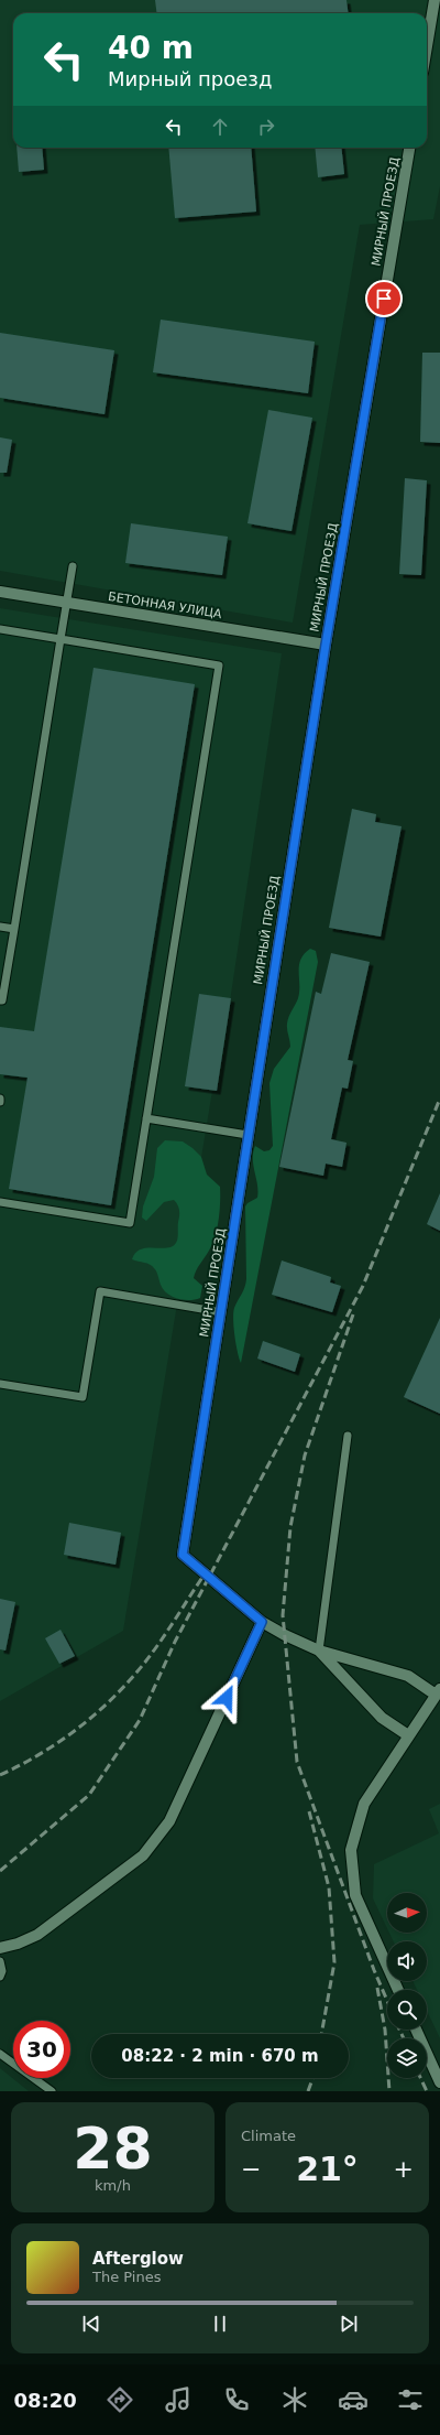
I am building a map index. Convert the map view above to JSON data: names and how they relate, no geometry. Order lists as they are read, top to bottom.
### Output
{
  "streets": {
    "street": ["МИРНЫЙ ПРОЕЗД", "БЕТОННАЯ УЛИЦА"]
  },
  "crossings": [
    ["МИРНЫЙ ПРОЕЗД", "БЕТОННАЯ УЛИЦА"]
  ],
  "north": "right",
  "page": {
    "turn": ["40 m", "Мирный проезд"],
    "limit": "30",
    "trip": "08:22 · 2 min · 670 m",
    "tile": [
      ["28", "km/h"],
      "Climate"
    ],
    "heat": ["−", "21°", "+"],
    "song": ["Afterglow", "The Pines"],
    "tabs": "08:20"
  }
}
